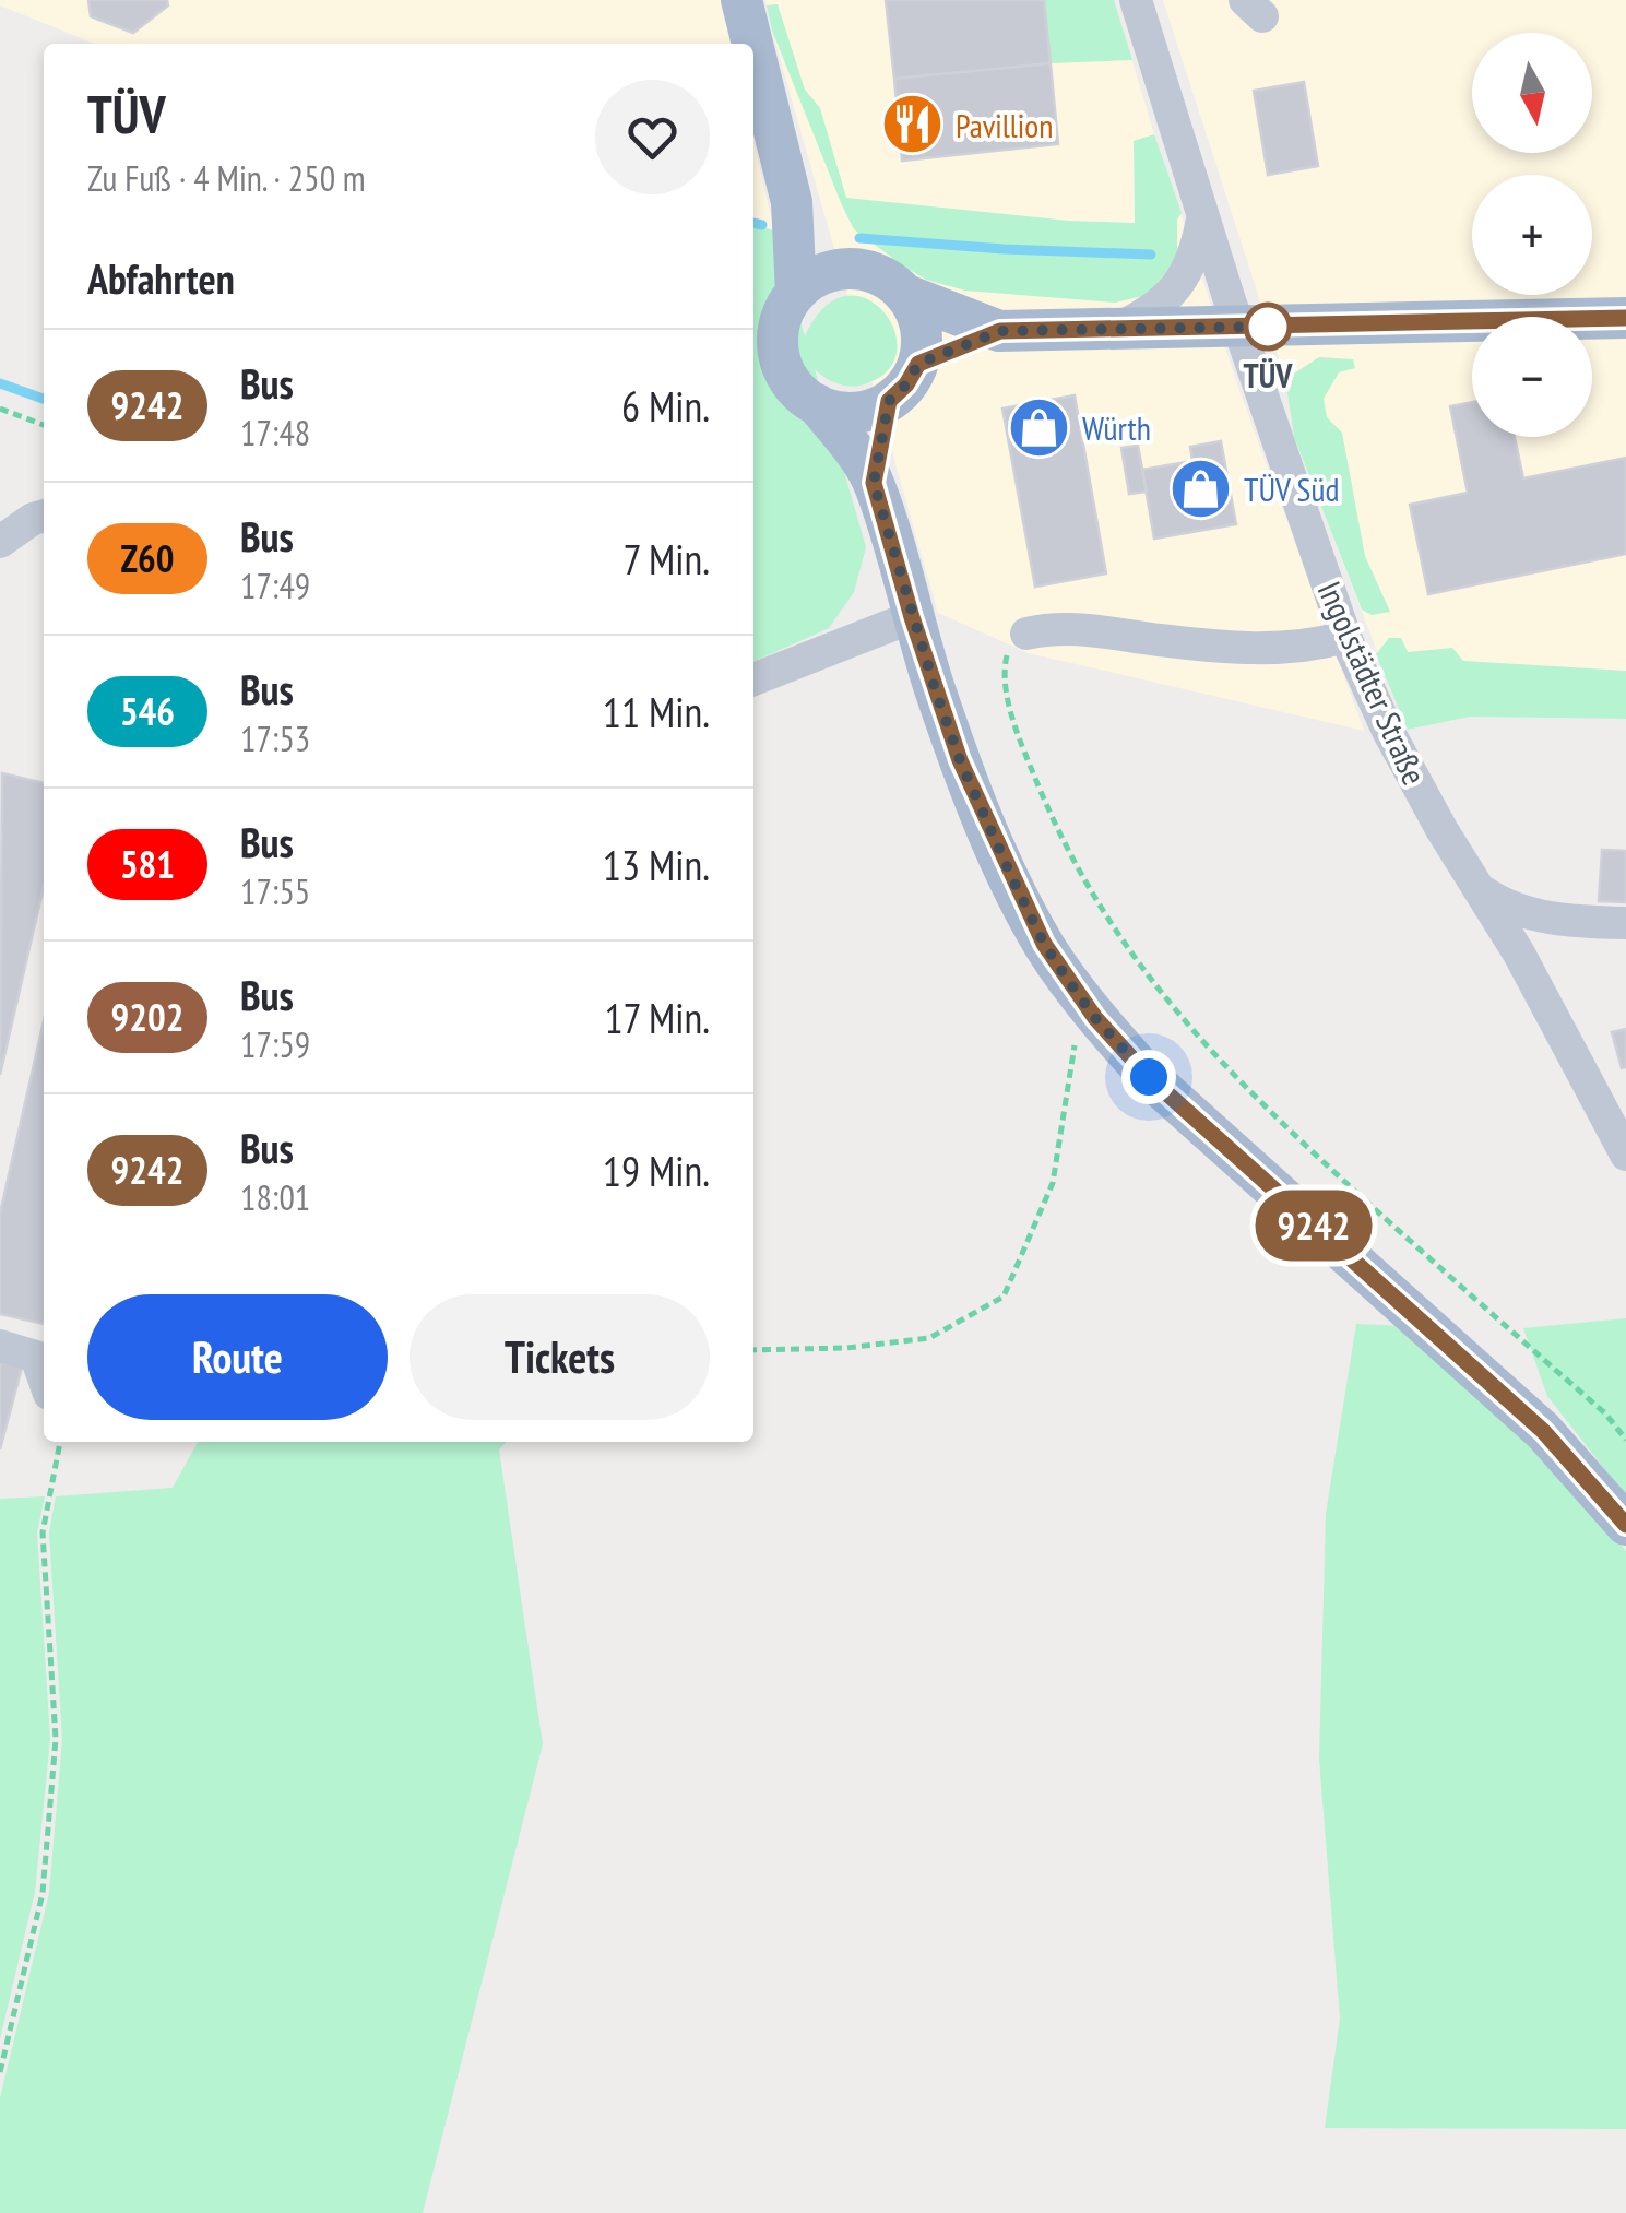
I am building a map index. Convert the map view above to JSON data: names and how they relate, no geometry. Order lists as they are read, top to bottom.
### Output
{
  "streets": {
    "street": ["Ingolstädter Straße"]
  },
  "places": {
    "restaurant": ["Pavillion"],
    "other": ["TÜV"],
    "shop": ["Würth", "TÜV Süd"]
  },
  "lines": ["bus line 9242"],
  "north": "bottom",
  "page": {
    "on_map": "9242",
    "map_buttons": ["+", "−"],
    "heading": [
      ["TÜV", "Zu Fuß · 4 Min. · 250 m"],
      "Abfahrten"
    ],
    "list": [
      {
        "mark": "9242",
        "name": "Bus",
        "note": "17:48",
        "value": "6 Min."
      },
      {
        "mark": "Z60",
        "name": "Bus",
        "note": "17:49",
        "value": "7 Min."
      },
      {
        "mark": "546",
        "name": "Bus",
        "note": "17:53",
        "value": "11 Min."
      },
      {
        "mark": "581",
        "name": "Bus",
        "note": "17:55",
        "value": "13 Min."
      },
      {
        "mark": "9202",
        "name": "Bus",
        "note": "17:59",
        "value": "17 Min."
      },
      {
        "mark": "9242",
        "name": "Bus",
        "note": "18:01",
        "value": "19 Min."
      }
    ],
    "buttons": ["Route", "Tickets"]
  }
}
